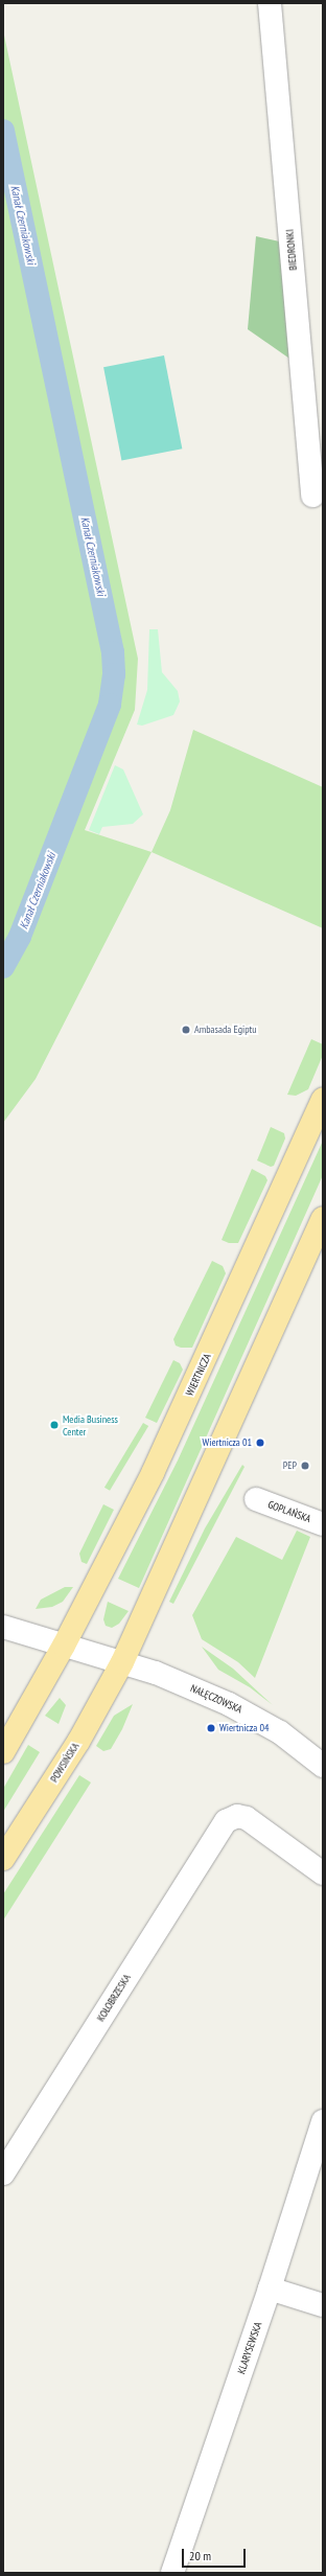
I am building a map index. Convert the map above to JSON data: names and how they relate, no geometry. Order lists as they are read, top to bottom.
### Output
{
  "streets": {
    "main road": ["WIERTNICZA", "POWSIŃSKA"],
    "street": [
      "BIEDRONKI",
      "GOPLAŃSKA",
      "NAŁĘCZOWSKA",
      "KOŁOBRZESKA",
      "KLARYSEWSKA"
    ]
  },
  "crossings": [
    ["WIERTNICZA", "NAŁĘCZOWSKA"],
    ["NAŁĘCZOWSKA", "POWSIŃSKA"]
  ],
  "water": ["Kanał Czerniakowski"],
  "places": [
    "Ambasada Egiptu",
    "Media Business Center",
    "Wiertnicza 01",
    "PEP",
    "Wiertnicza 04"
  ],
  "scale_bar": "20 m"
}
